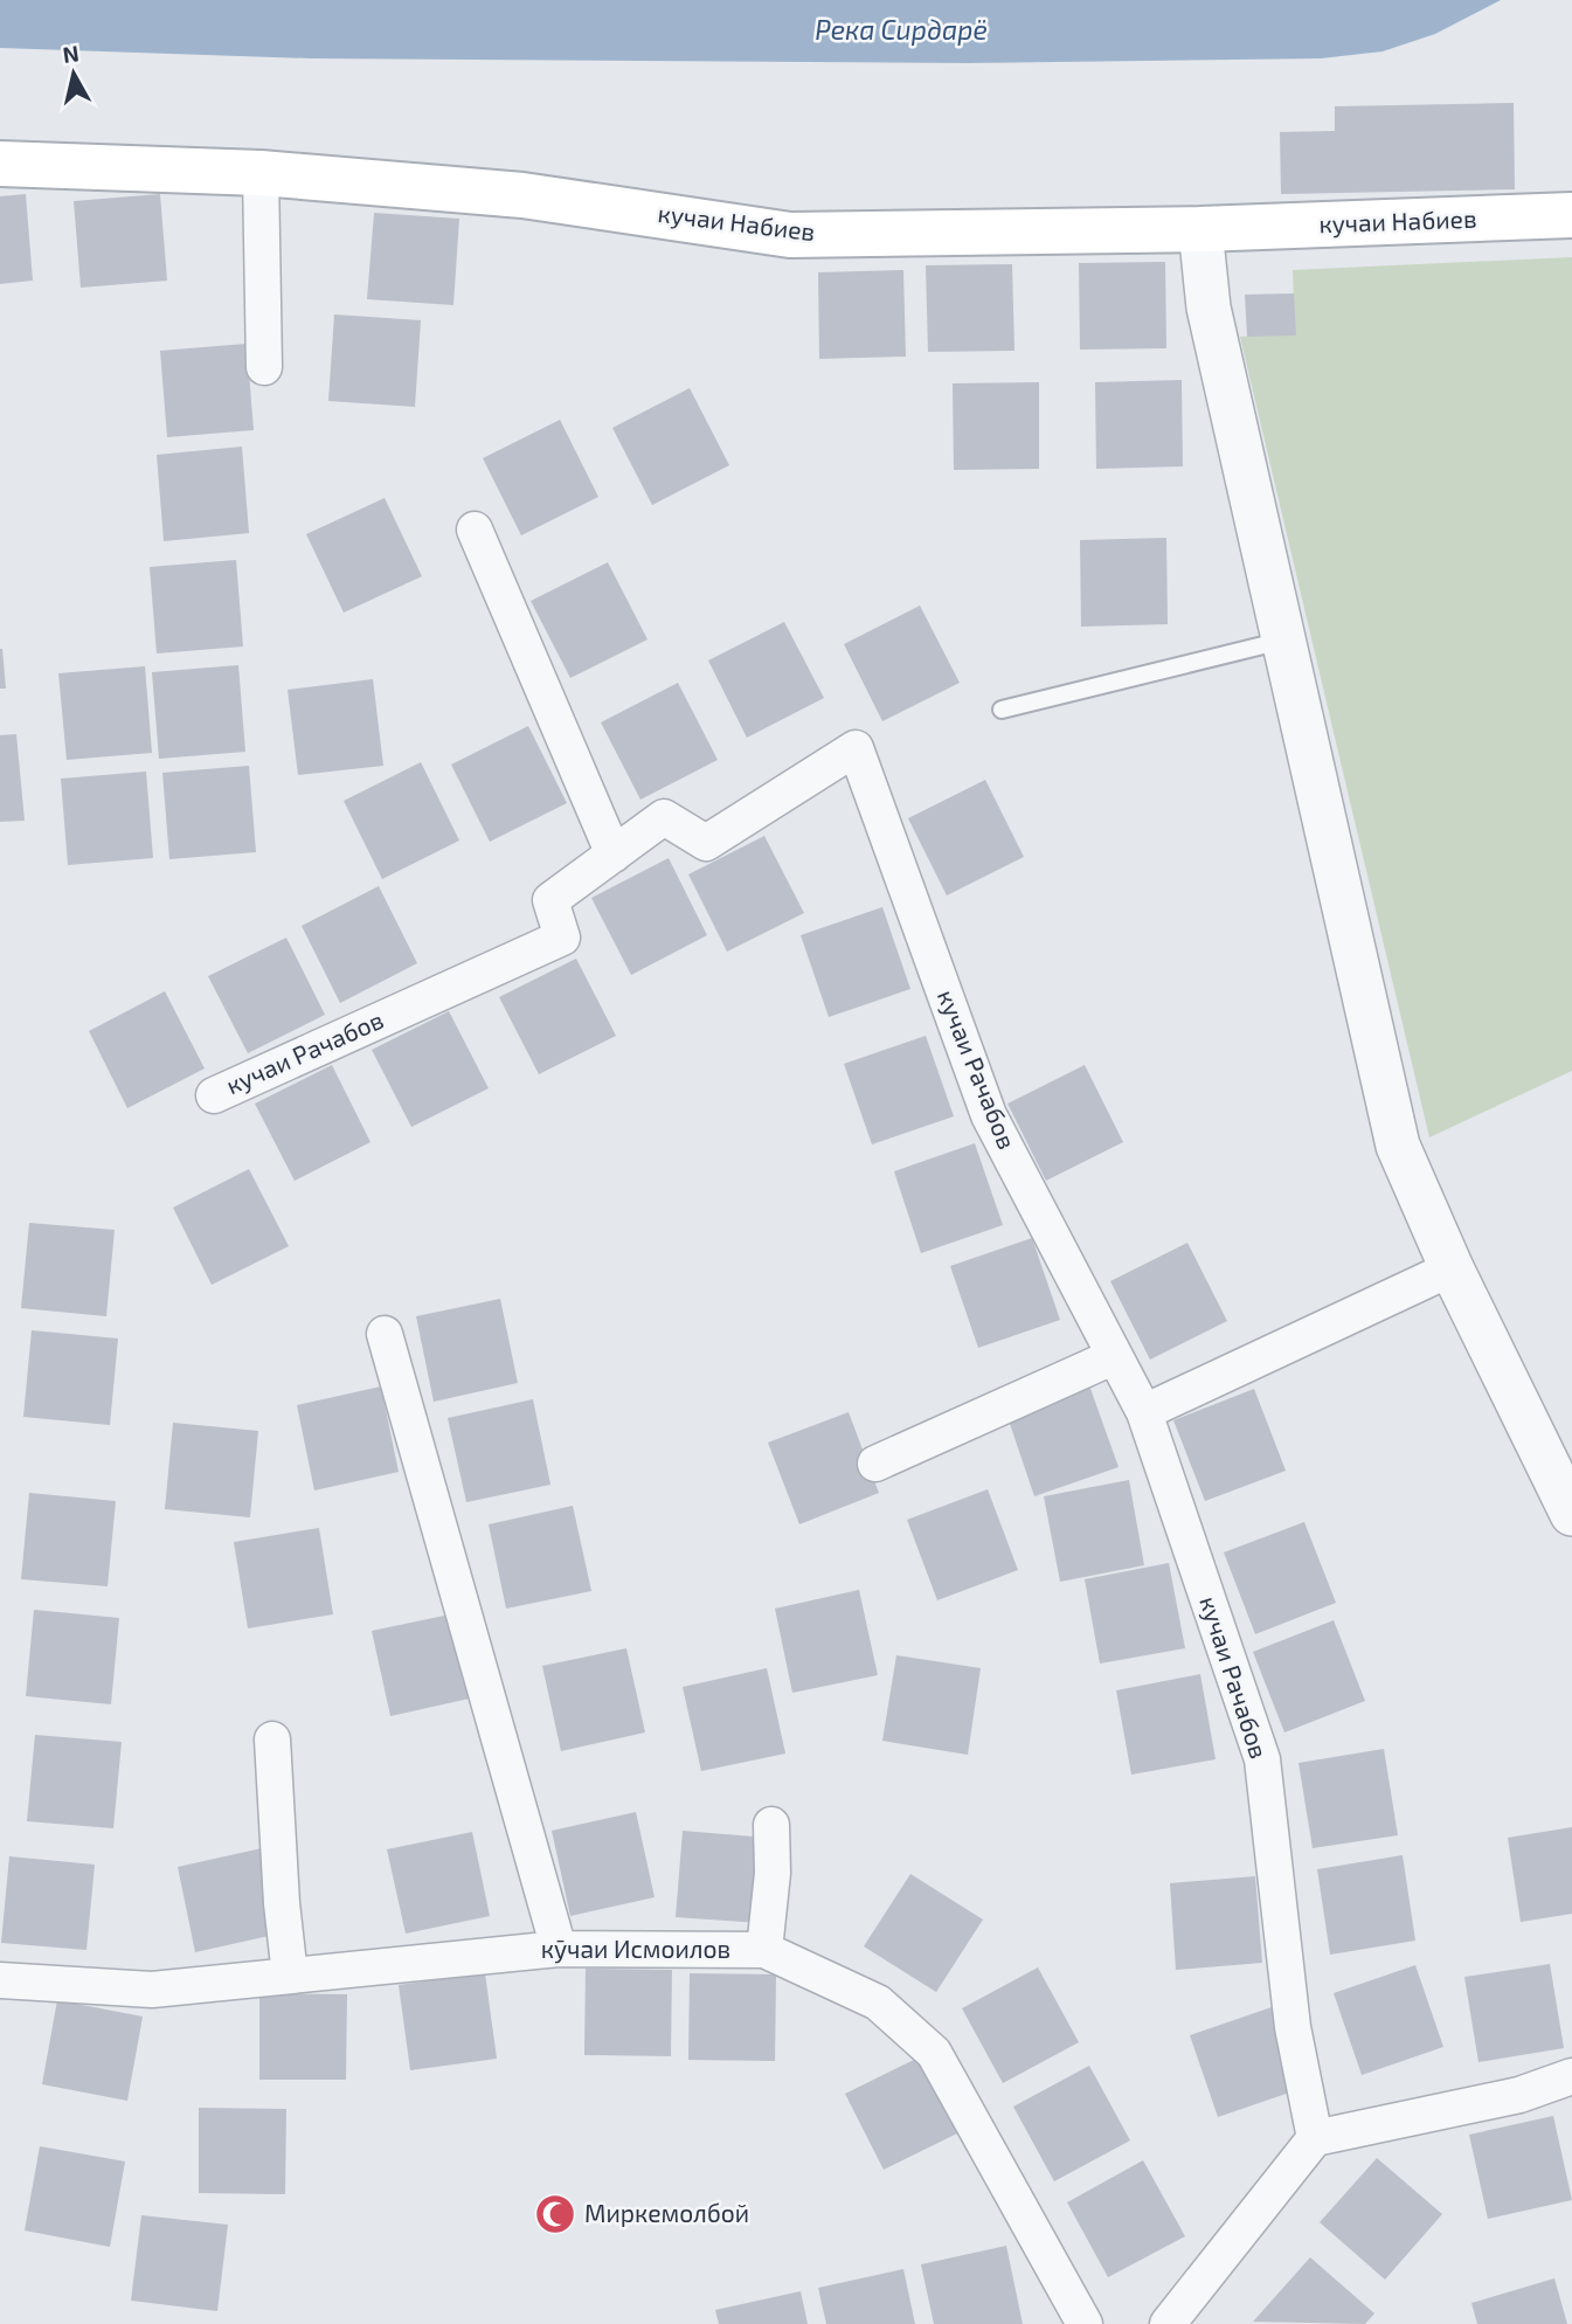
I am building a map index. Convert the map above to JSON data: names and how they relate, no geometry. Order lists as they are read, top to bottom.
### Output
{
  "streets": {
    "main road": ["кучаи Набиев"],
    "street": ["кучаи Рачабов", "кӯчаи Исмоилов"]
  },
  "water": ["Река Сирдарё"],
  "places": {
    "mosque": ["Миркемолбой"]
  },
  "north": "top"
}
